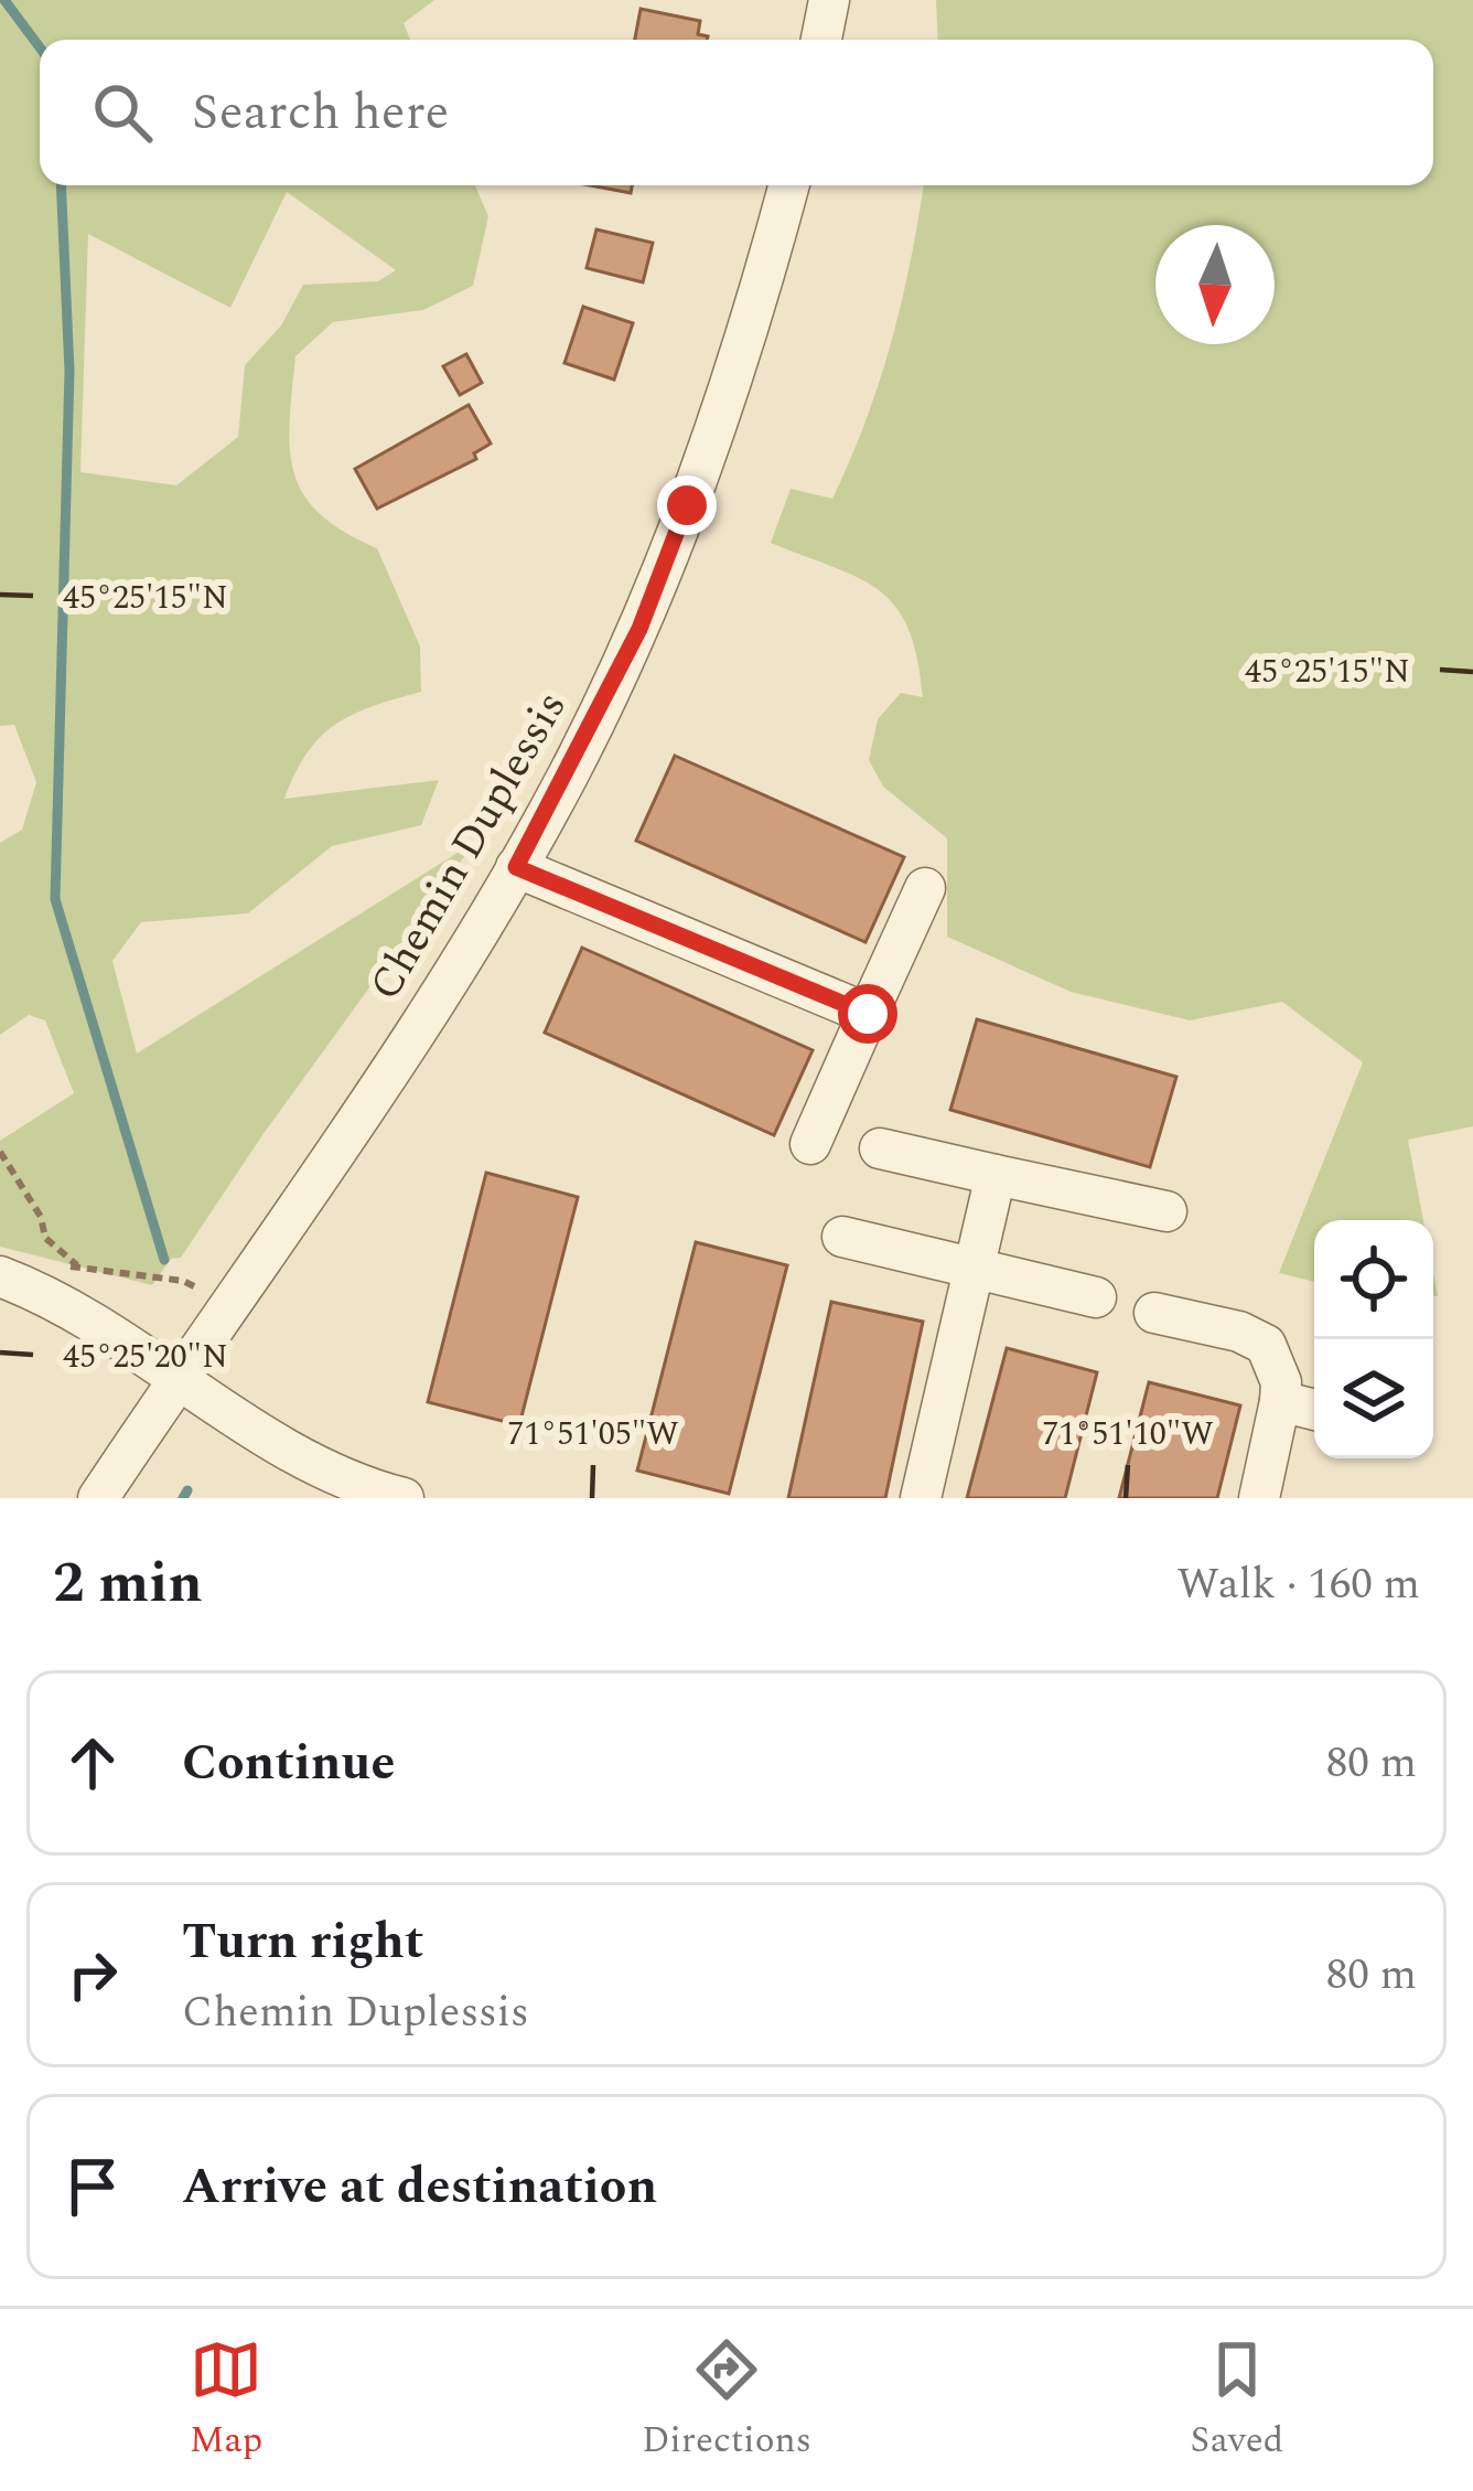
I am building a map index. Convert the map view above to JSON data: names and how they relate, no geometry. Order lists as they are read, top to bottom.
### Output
{
  "streets": {
    "street": ["Chemin Duplessis"]
  },
  "north": "bottom",
  "page": {
    "search": "Search here",
    "heading": ["2 min", "Walk · 160 m"],
    "list": [
      ["Continue", "80 m"],
      ["Turn right", "Chemin Duplessis", "80 m"],
      "Arrive at destination"
    ],
    "nav": ["Map", "Directions", "Saved"]
  },
  "coordinates": [
    "45°25'15\"N",
    "45°25'20\"N",
    "71°51'05\"W",
    "71°51'10\"W"
  ]
}
